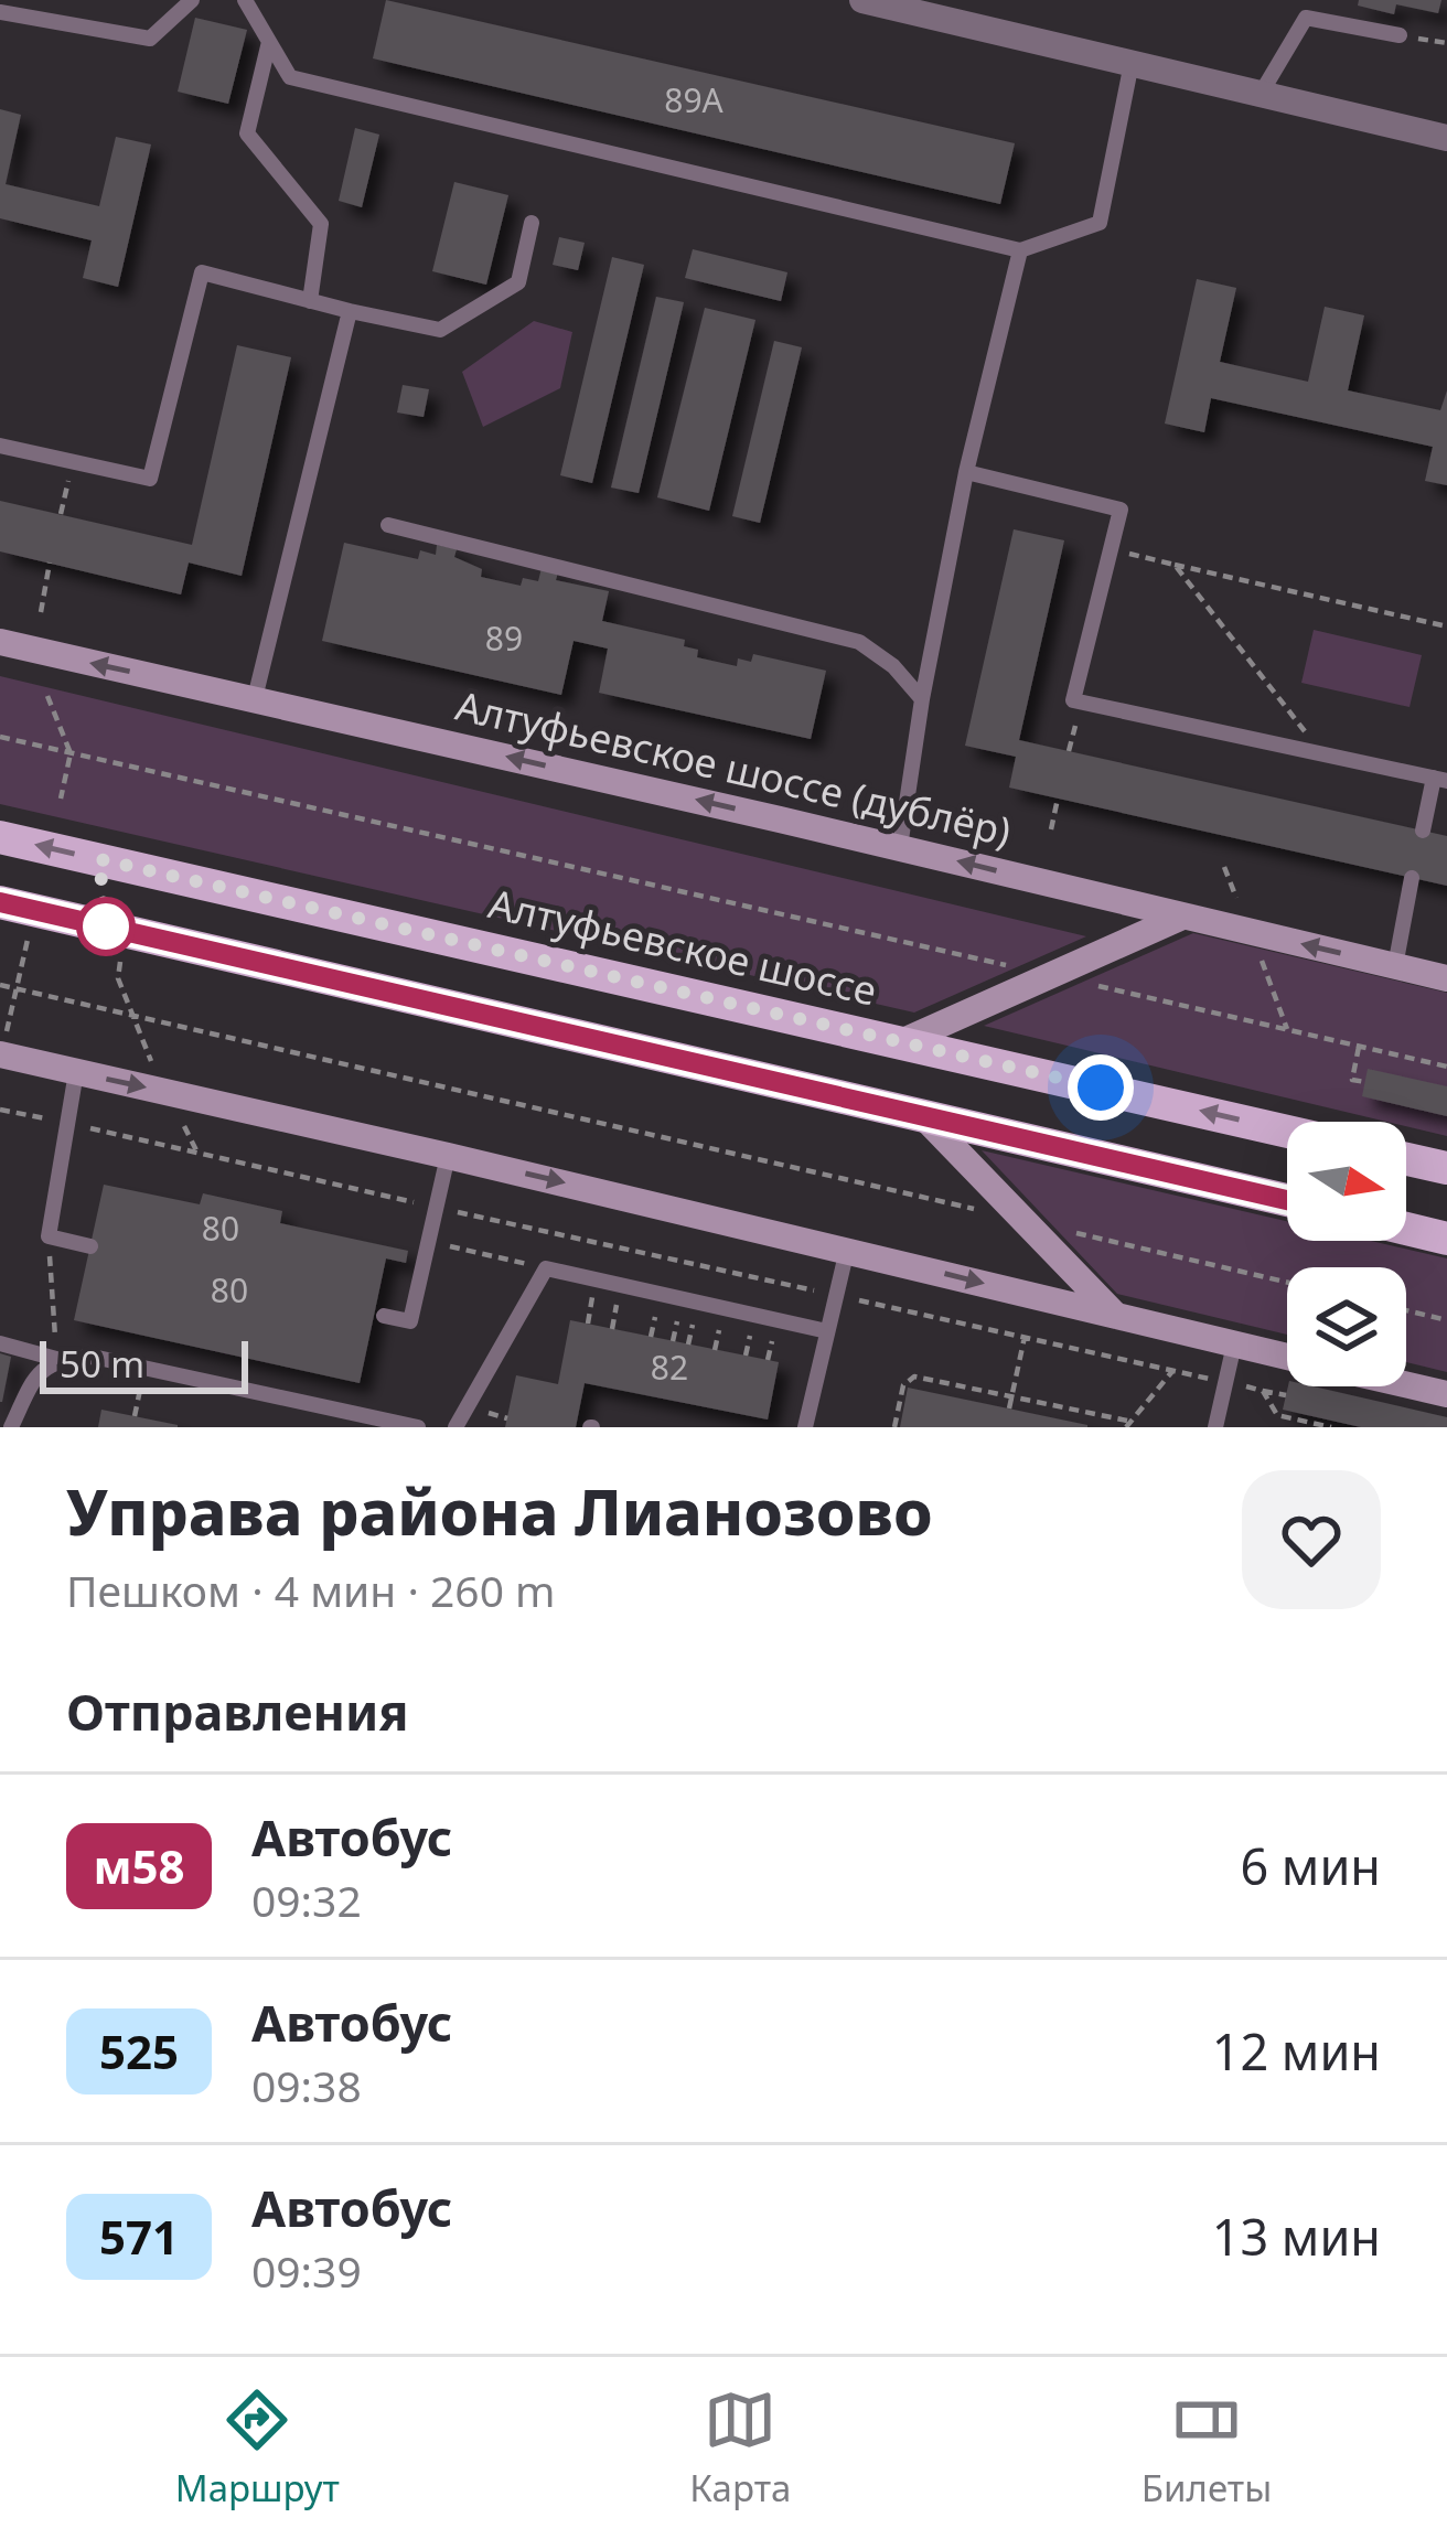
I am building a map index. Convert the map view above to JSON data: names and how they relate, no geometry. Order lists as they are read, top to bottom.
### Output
{
  "streets": {
    "main road": ["Алтуфьевское шоссе (дублёр)", "Алтуфьевское шоссе"]
  },
  "one_way": ["Алтуфьевское шоссе (дублёр)"],
  "lines": ["bus line м58"],
  "house_numbers": [
    "89А",
    "89",
    "80",
    "80",
    "82"
  ],
  "scale_bar": "50 m",
  "north": "right",
  "page": {
    "scale": "50 m",
    "heading": [
      ["Управа района Лианозово", "Пешком · 4 мин · 260 m"],
      "Отправления"
    ],
    "list": [
      {
        "mark": "м58",
        "name": "Автобус",
        "note": "09:32",
        "value": "6 мин"
      },
      {
        "mark": "525",
        "name": "Автобус",
        "note": "09:38",
        "value": "12 мин"
      },
      {
        "mark": "571",
        "name": "Автобус",
        "note": "09:39",
        "value": "13 мин"
      }
    ],
    "tabs": ["Маршрут", "Карта", "Билеты"]
  }
}
